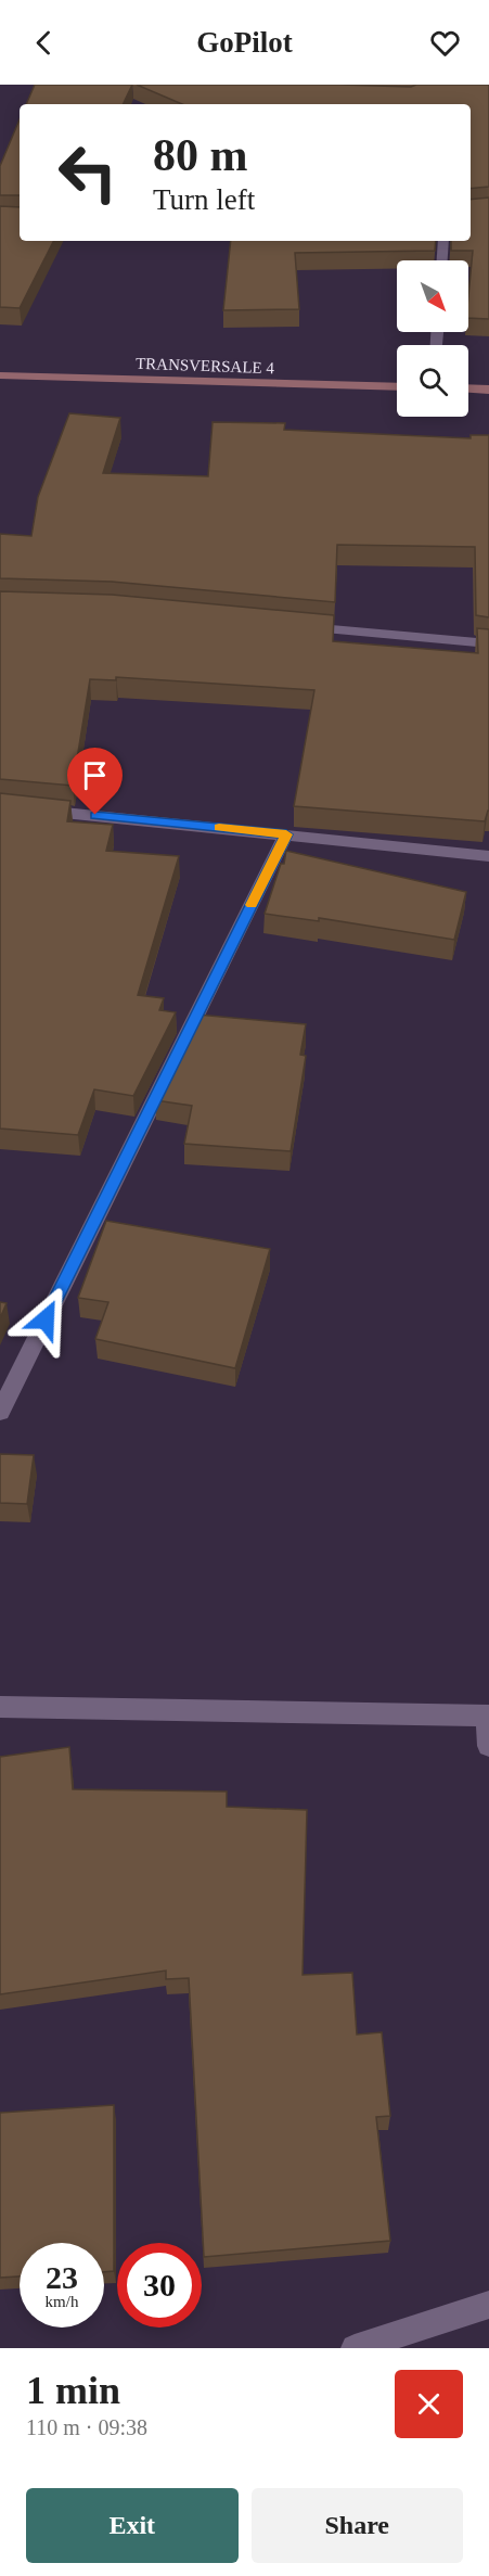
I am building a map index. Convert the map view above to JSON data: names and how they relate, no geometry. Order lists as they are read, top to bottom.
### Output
{
  "streets": {
    "main road": ["TRANSVERSALE 4"]
  },
  "north": "bottom right",
  "page": {
    "header": "GoPilot",
    "turn": ["80 m", "Turn left"],
    "speed": "23 km/h",
    "limit": "30",
    "heading": ["1 min", "110 m · 09:38"],
    "buttons": ["Exit", "Share"]
  }
}
